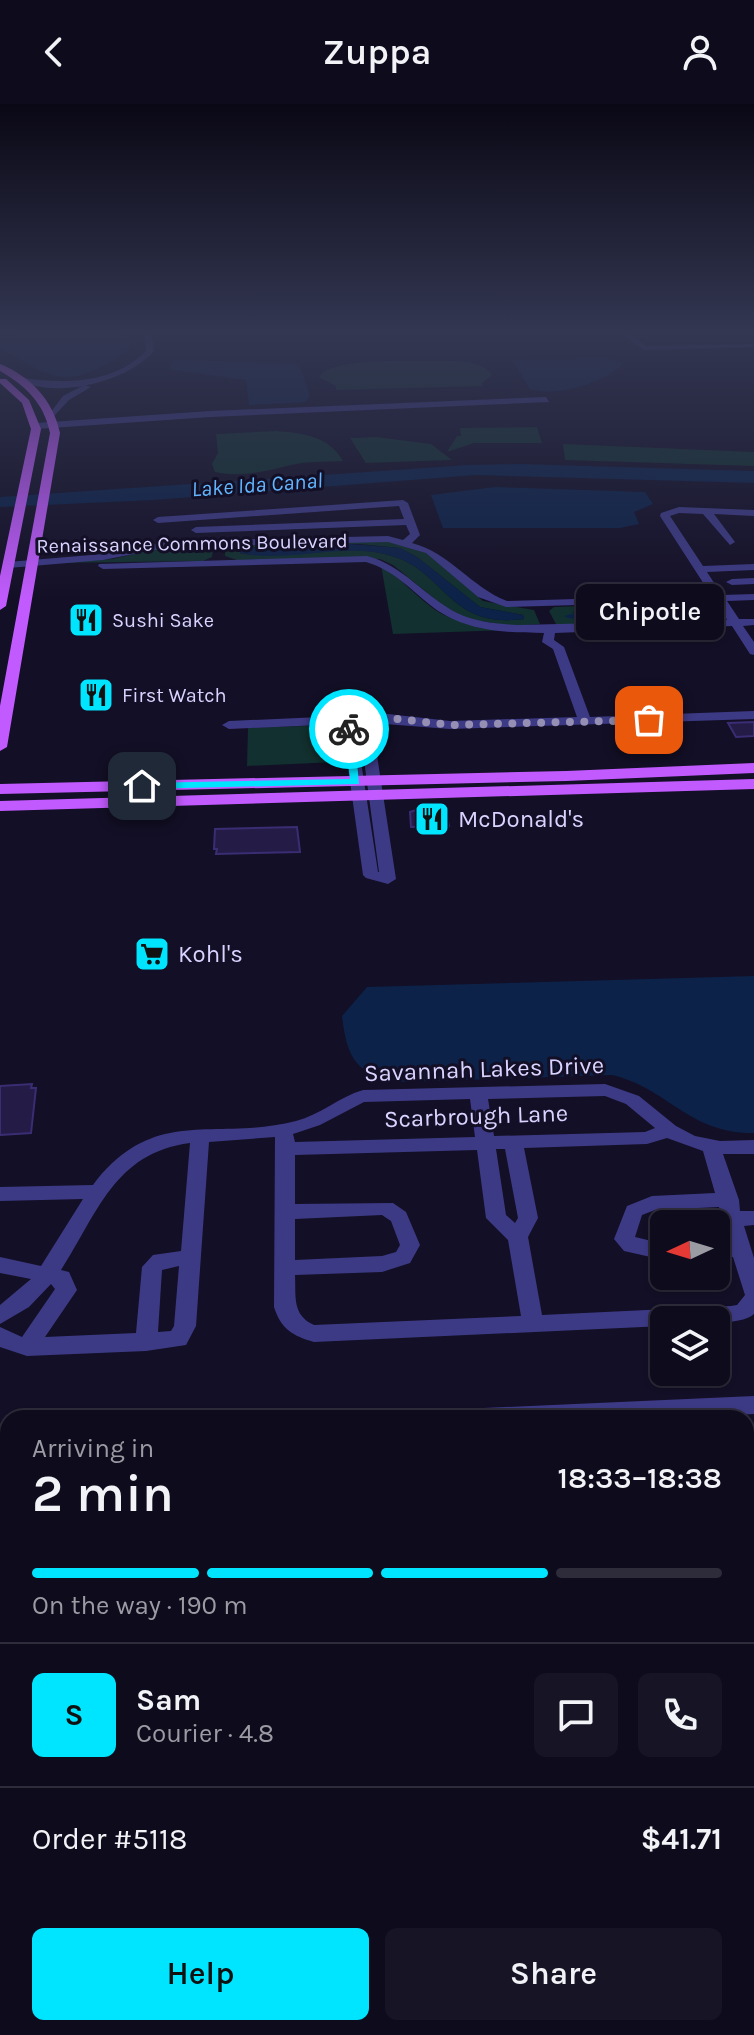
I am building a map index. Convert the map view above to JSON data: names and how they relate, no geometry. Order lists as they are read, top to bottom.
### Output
{
  "streets": {
    "street": ["Renaissance Commons Boulevard", "Savannah Lakes Drive", "Scarbrough Lane"]
  },
  "crossings": [
    ["Savannah Lakes Drive", "Scarbrough Lane"]
  ],
  "water": ["Lake Ida Canal"],
  "places": {
    "restaurant": ["Sushi Sake", "First Watch", "McDonald's"],
    "other": ["Chipotle"],
    "supermarket": ["Kohl's"]
  },
  "north": "left",
  "page": {
    "header": "Zuppa",
    "bubble": "Chipotle",
    "heading": ["2 min", "Arriving in", "18:33–18:38"],
    "panel": [
      "Sam",
      "Courier · 4.8",
      "Order #5118",
      "$41.71"
    ],
    "bar": "On the way · 190 m",
    "round": "S",
    "buttons": ["Help", "Share"]
  }
}
